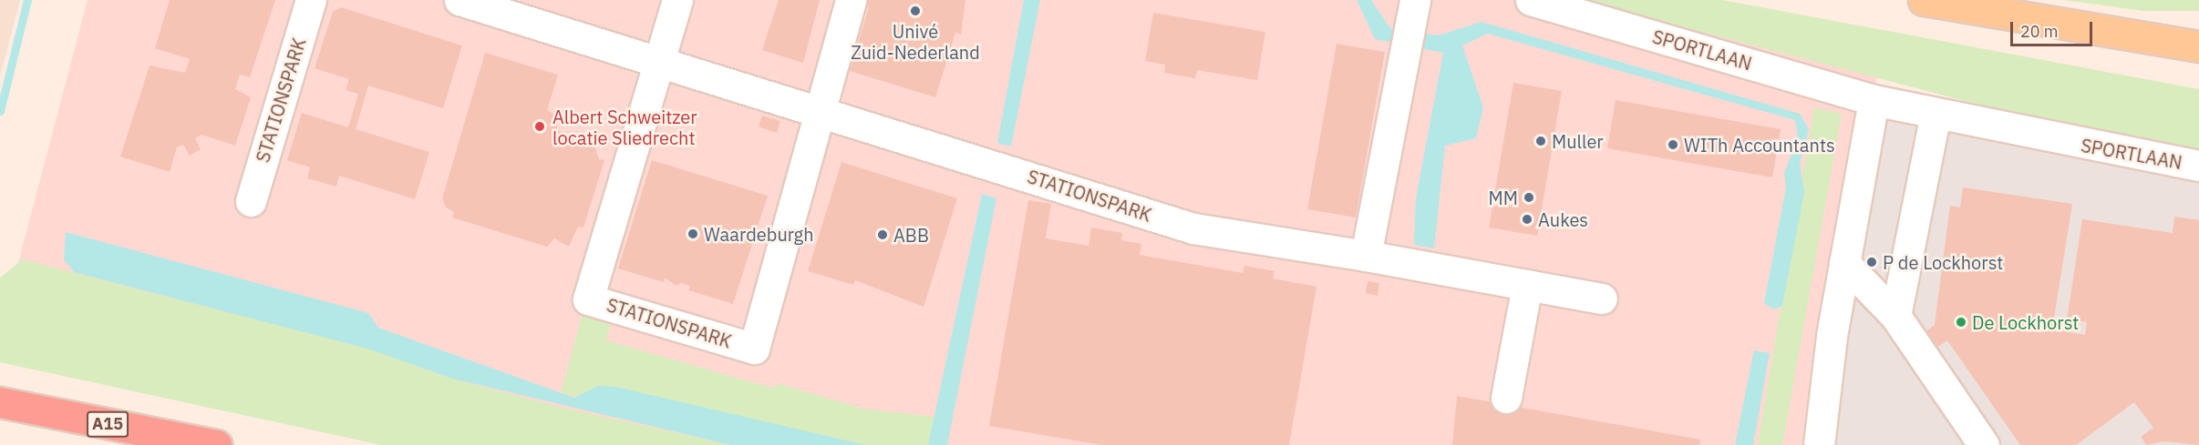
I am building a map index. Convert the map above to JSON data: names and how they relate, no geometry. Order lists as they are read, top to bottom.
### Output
{
  "streets": {
    "highway": ["A15"],
    "street": ["SPORTLAAN", "STATIONSPARK"]
  },
  "places": [
    "Univé Zuid-Nederland",
    "Albert Schweitzer locatie Sliedrecht",
    "Muller",
    "WITh Accountants",
    "MM",
    "Aukes",
    "Waardeburgh",
    "ABB",
    "P de Lockhorst",
    "De Lockhorst"
  ],
  "scale_bar": "20 m"
}
